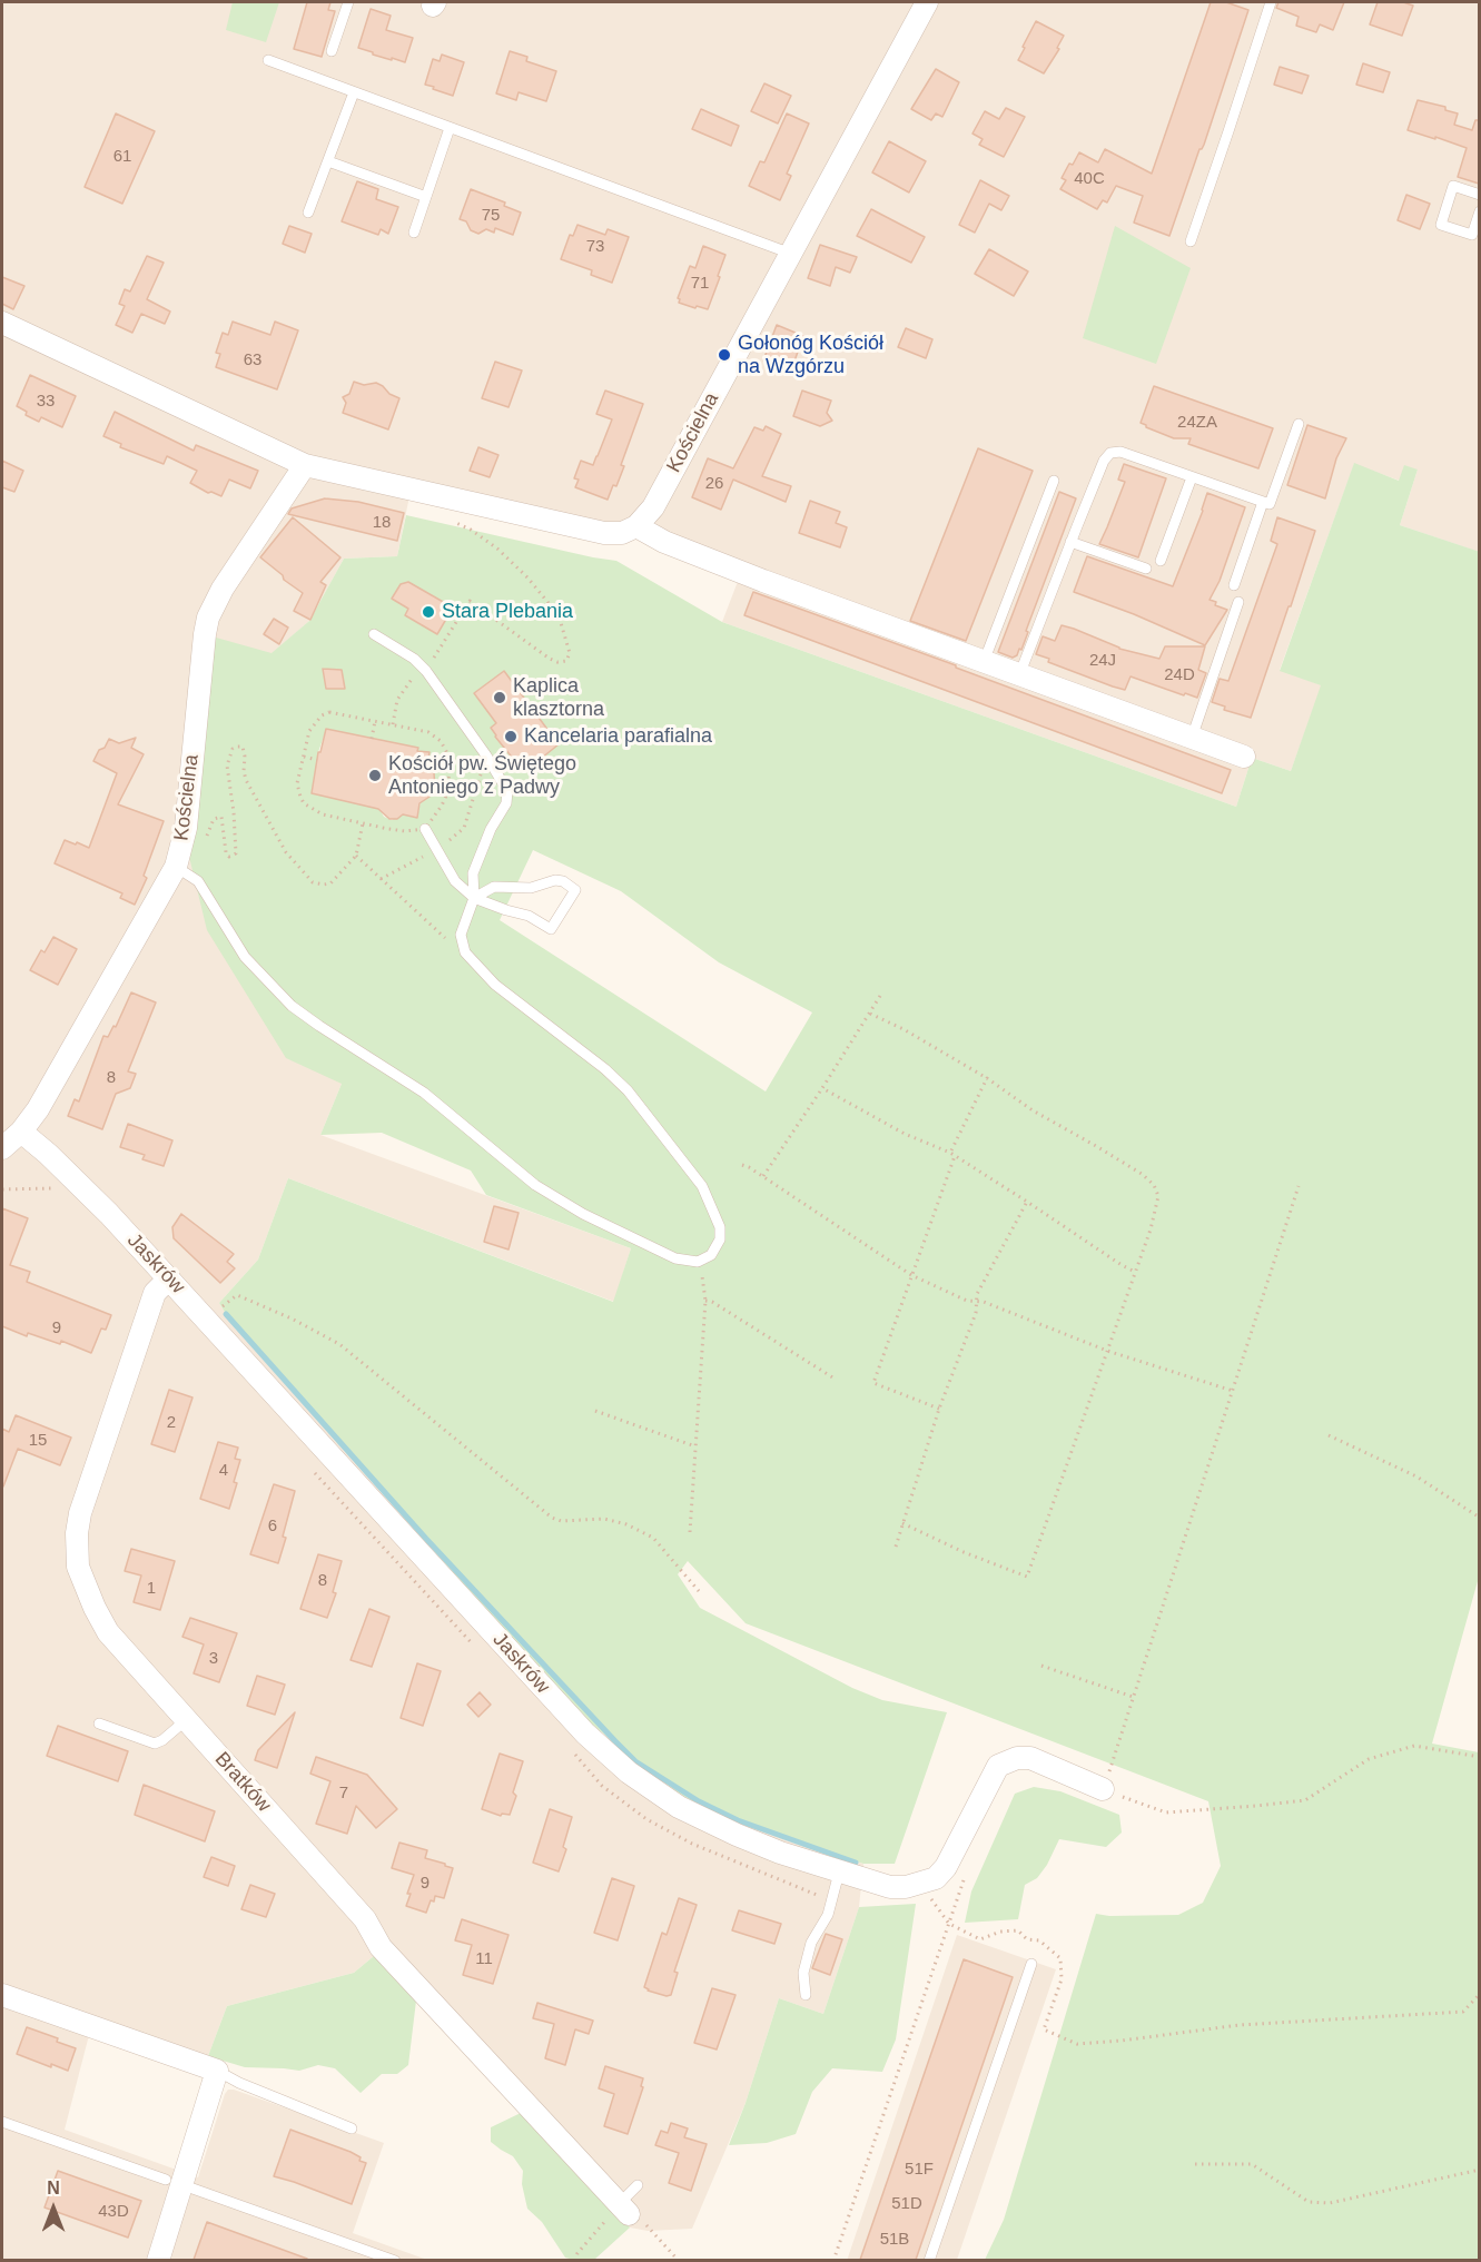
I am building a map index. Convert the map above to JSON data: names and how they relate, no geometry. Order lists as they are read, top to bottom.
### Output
{
  "streets": {
    "street": ["Kościelna", "Jaskrów", "Bratków"]
  },
  "crossings": [
    ["Kościelna", "Jaskrów"],
    ["Jaskrów", "Bratków"]
  ],
  "places": [
    "Gołonóg Kościół na Wzgórzu",
    "Stara Plebania",
    "Kaplica klasztorna",
    "Kancelaria parafialna",
    "Kościół pw. Świętego Antoniego z Padwy"
  ],
  "house_numbers": [
    "61",
    "40C",
    "75",
    "73",
    "71",
    "63",
    "33",
    "24ZA",
    "26",
    "18",
    "24J",
    "24D",
    "8",
    "9",
    "2",
    "15",
    "4",
    "6",
    "8",
    "1",
    "3",
    "7",
    "9",
    "11",
    "51F",
    "51D",
    "43D",
    "51B"
  ],
  "north": "top"
}
